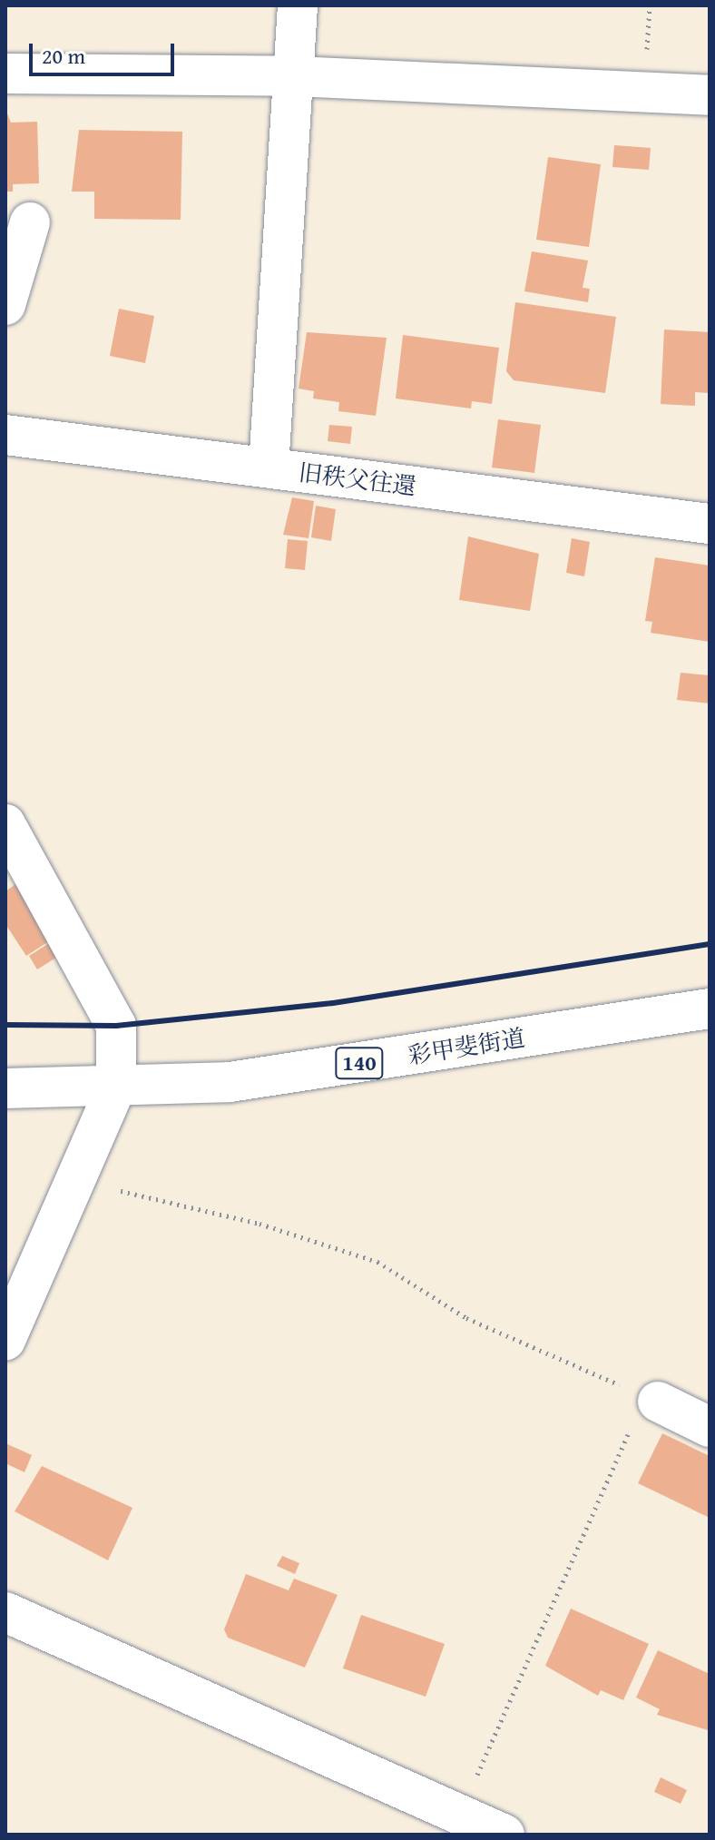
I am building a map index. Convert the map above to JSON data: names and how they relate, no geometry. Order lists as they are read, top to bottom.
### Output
{
  "streets": {
    "main road": ["旧秩父往還", "彩甲斐街道", "140"]
  },
  "scale_bar": "20 m"
}
